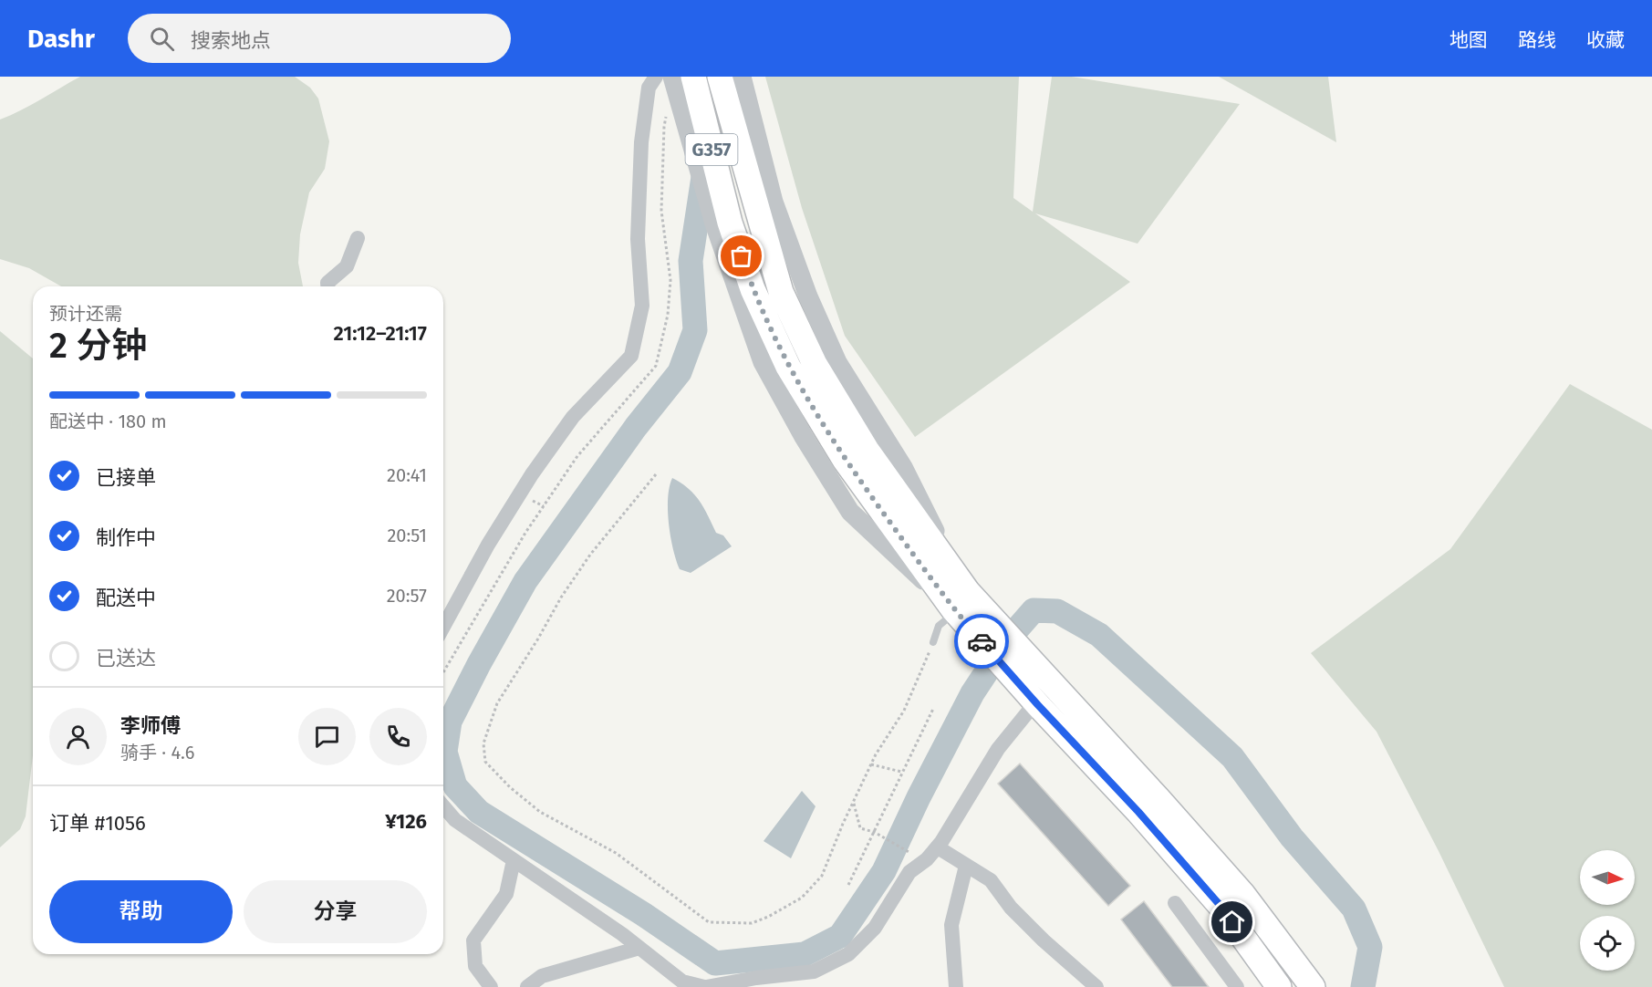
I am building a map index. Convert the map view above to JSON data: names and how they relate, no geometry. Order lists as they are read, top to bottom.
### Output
{
  "streets": {
    "highway": ["G357"]
  },
  "north": "right",
  "page": {
    "header": "Dashr",
    "search": "搜索地点",
    "nav": ["地图", "路线", "收藏"],
    "heading": ["2 分钟", "预计还需", "21:12–21:17"],
    "panel": [
      "李师傅",
      "骑手 · 4.6",
      "订单 #1056",
      "¥126"
    ],
    "bar": "配送中 · 180 m",
    "list": [
      ["已接单", "20:41"],
      ["制作中", "20:51"],
      ["配送中", "20:57"],
      "已送达"
    ],
    "buttons": ["帮助", "分享"]
  }
}
